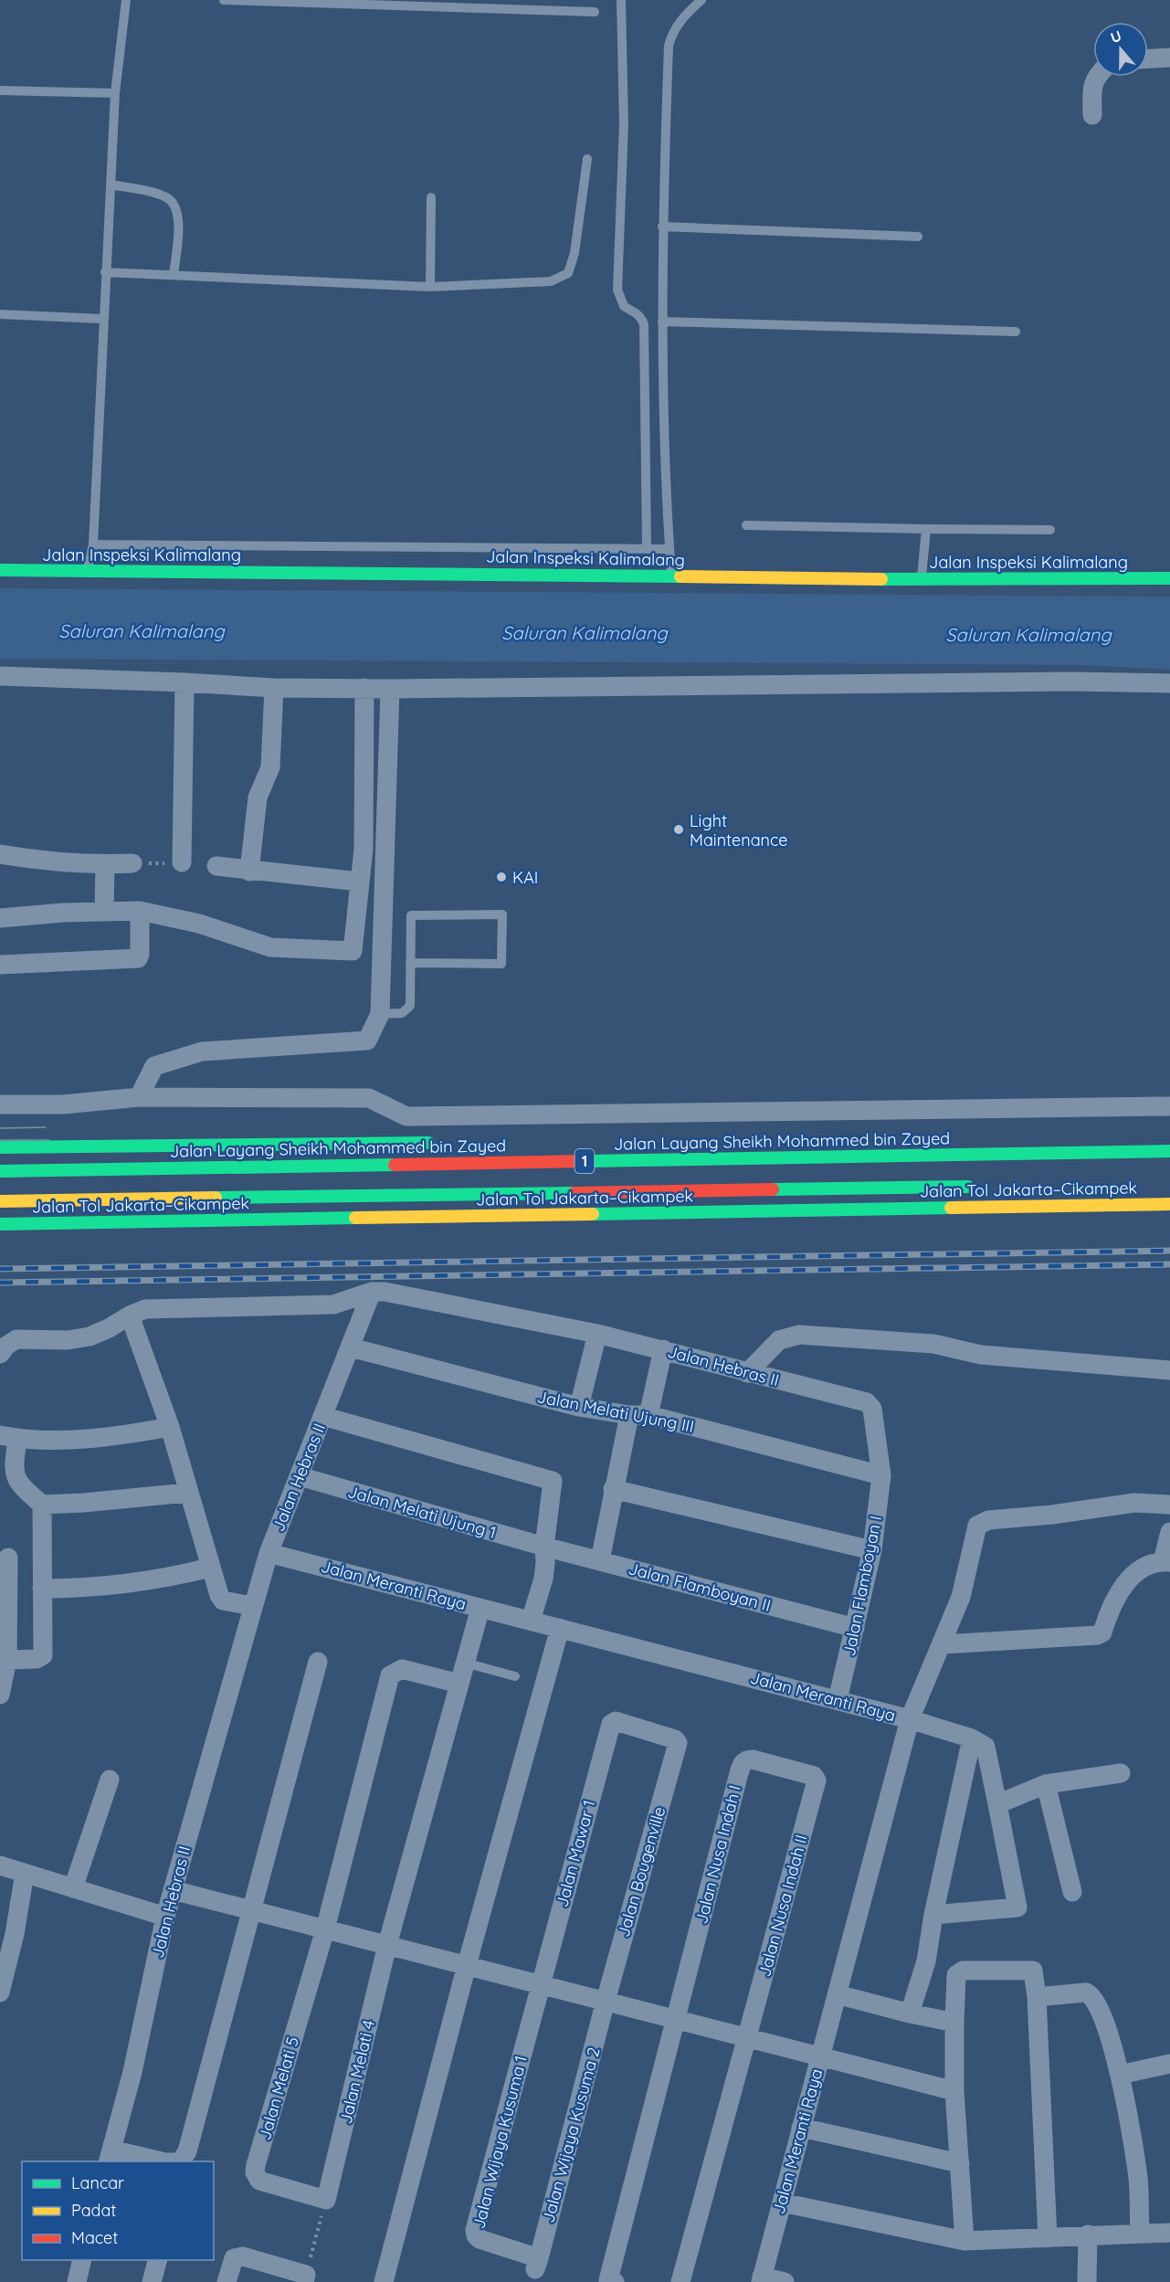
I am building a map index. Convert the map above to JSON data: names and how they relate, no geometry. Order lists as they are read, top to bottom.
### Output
{
  "streets": {
    "main road": [
      "Jalan Inspeksi Kalimalang",
      "Jalan Layang Sheikh Mohammed bin Zayed",
      "1",
      "Jalan Tol Jakarta–Cikampek"
    ],
    "street": [
      "Jalan Hebras II",
      "Jalan Melati Ujung III",
      "Jalan Melati Ujung 1",
      "Jalan Meranti Raya",
      "Jalan Flamboyan I",
      "Jalan Flamboyan II",
      "Jalan Mawar 1",
      "Jalan Nusa Indah I",
      "Jalan Bougenville",
      "Jalan Nusa Indah II",
      "Jalan Melati 4",
      "Jalan Melati 5",
      "Jalan Wijaya Kusuma 2",
      "Jalan Wijaya Kusuma 1"
    ]
  },
  "crossings": [
    ["Jalan Hebras II", "Jalan Melati Ujung III"],
    ["Jalan Hebras II", "Jalan Melati Ujung 1"],
    ["Jalan Hebras II", "Jalan Meranti Raya"],
    ["Jalan Hebras II", "Jalan Flamboyan I"],
    ["Jalan Melati Ujung III", "Jalan Flamboyan I"],
    ["Jalan Melati Ujung 1", "Jalan Flamboyan II"],
    ["Jalan Meranti Raya", "Jalan Flamboyan I"],
    ["Jalan Meranti Raya", "Jalan Melati 4"],
    ["Jalan Flamboyan I", "Jalan Flamboyan II"],
    ["Jalan Mawar 1", "Jalan Bougenville"],
    ["Jalan Mawar 1", "Jalan Wijaya Kusuma 1"],
    ["Jalan Nusa Indah I", "Jalan Nusa Indah II"],
    ["Jalan Bougenville", "Jalan Wijaya Kusuma 2"],
    ["Jalan Melati 4", "Jalan Melati 5"],
    ["Jalan Wijaya Kusuma 2", "Jalan Wijaya Kusuma 1"]
  ],
  "water": ["Saluran Kalimalang"],
  "places": ["Light Maintenance", "KAI"],
  "legend": ["Lancar", "Padat", "Macet"],
  "north": "top"
}
